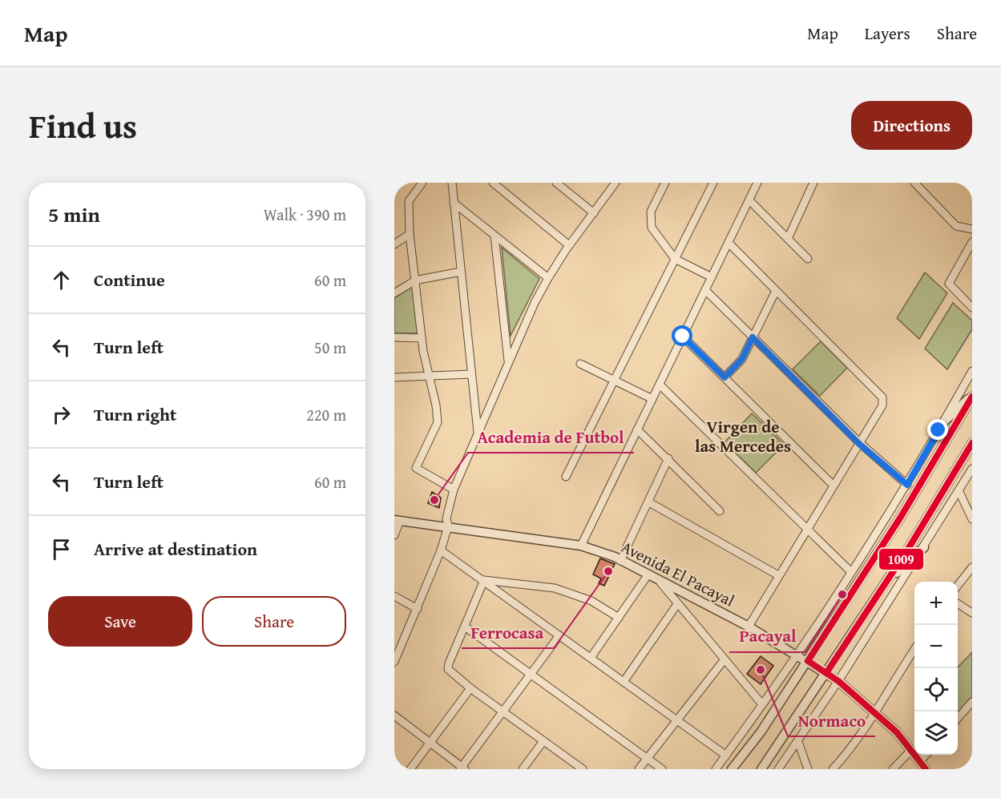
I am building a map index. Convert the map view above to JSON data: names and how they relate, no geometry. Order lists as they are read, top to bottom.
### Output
{
  "streets": {
    "street": ["Avenida El Pacayal"]
  },
  "districts": ["Virgen de las Mercedes"],
  "places": [
    "Academia de Futbol",
    "Ferrocasa",
    "Pacayal",
    "Normaco"
  ],
  "lines": ["transit line 1009"],
  "page": {
    "header": "Map",
    "nav": ["Map", "Layers", "Share"],
    "title": "Find us",
    "buttons": [
      "Directions",
      ["Save", "Share"]
    ],
    "heading": ["5 min", "Walk · 390 m"],
    "list": [
      ["Continue", "60 m"],
      ["Turn left", "50 m"],
      ["Turn right", "220 m"],
      ["Turn left", "60 m"],
      "Arrive at destination"
    ],
    "map_buttons": ["+", "−"]
  }
}
